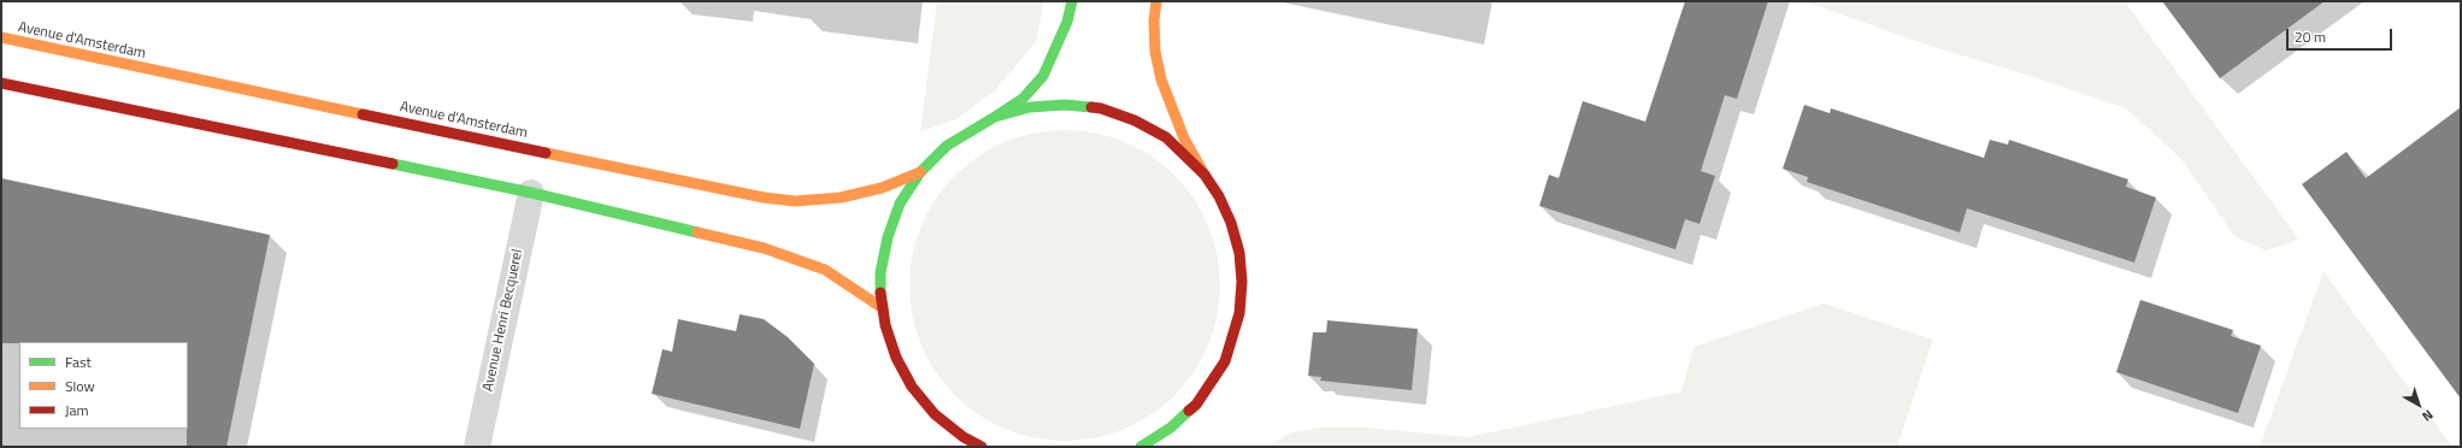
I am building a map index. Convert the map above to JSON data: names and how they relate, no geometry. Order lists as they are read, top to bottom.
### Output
{
  "streets": {
    "main road": ["Avenue d'Amsterdam"],
    "street": ["Avenue Henri Becquerel"]
  },
  "legend": ["Fast", "Slow", "Jam"],
  "scale_bar": "20 m",
  "north": "bottom right"
}
